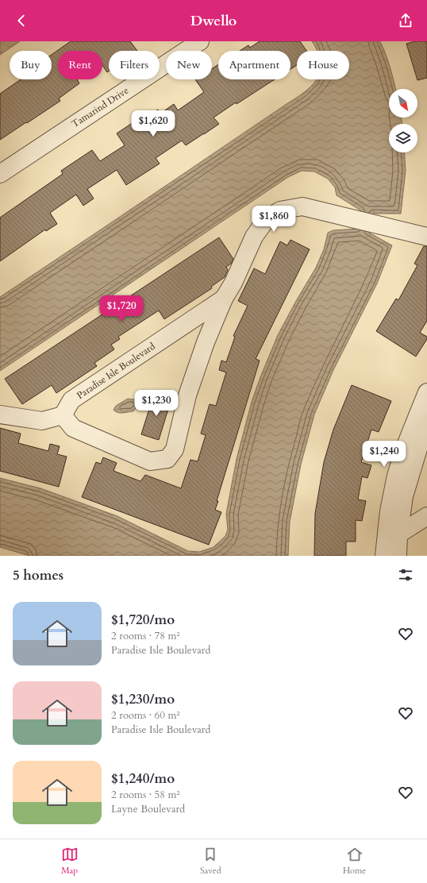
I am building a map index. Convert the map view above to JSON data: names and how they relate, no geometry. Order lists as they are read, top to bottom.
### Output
{
  "streets": {
    "street": ["Tamarind Drive", "Paradise Isle Boulevard"]
  },
  "north": "bottom right",
  "page": {
    "header": "Dwello",
    "chip": [
      "Buy",
      "Rent",
      "Filters",
      "New",
      "Apartment",
      "House"
    ],
    "price": [
      "$1,620",
      "$1,860",
      "$1,720",
      "$1,230",
      "$1,240"
    ],
    "heading": "5 homes",
    "list": [
      {
        "name": "$1,720/mo",
        "note": "2 rooms · 78 m² · Paradise Isle Boulevard"
      },
      {
        "name": "$1,230/mo",
        "note": "2 rooms · 60 m² · Paradise Isle Boulevard"
      },
      {
        "name": "$1,240/mo",
        "note": "2 rooms · 58 m² · Layne Boulevard"
      }
    ],
    "tabs": ["Map", "Saved", "Home"]
  }
}
